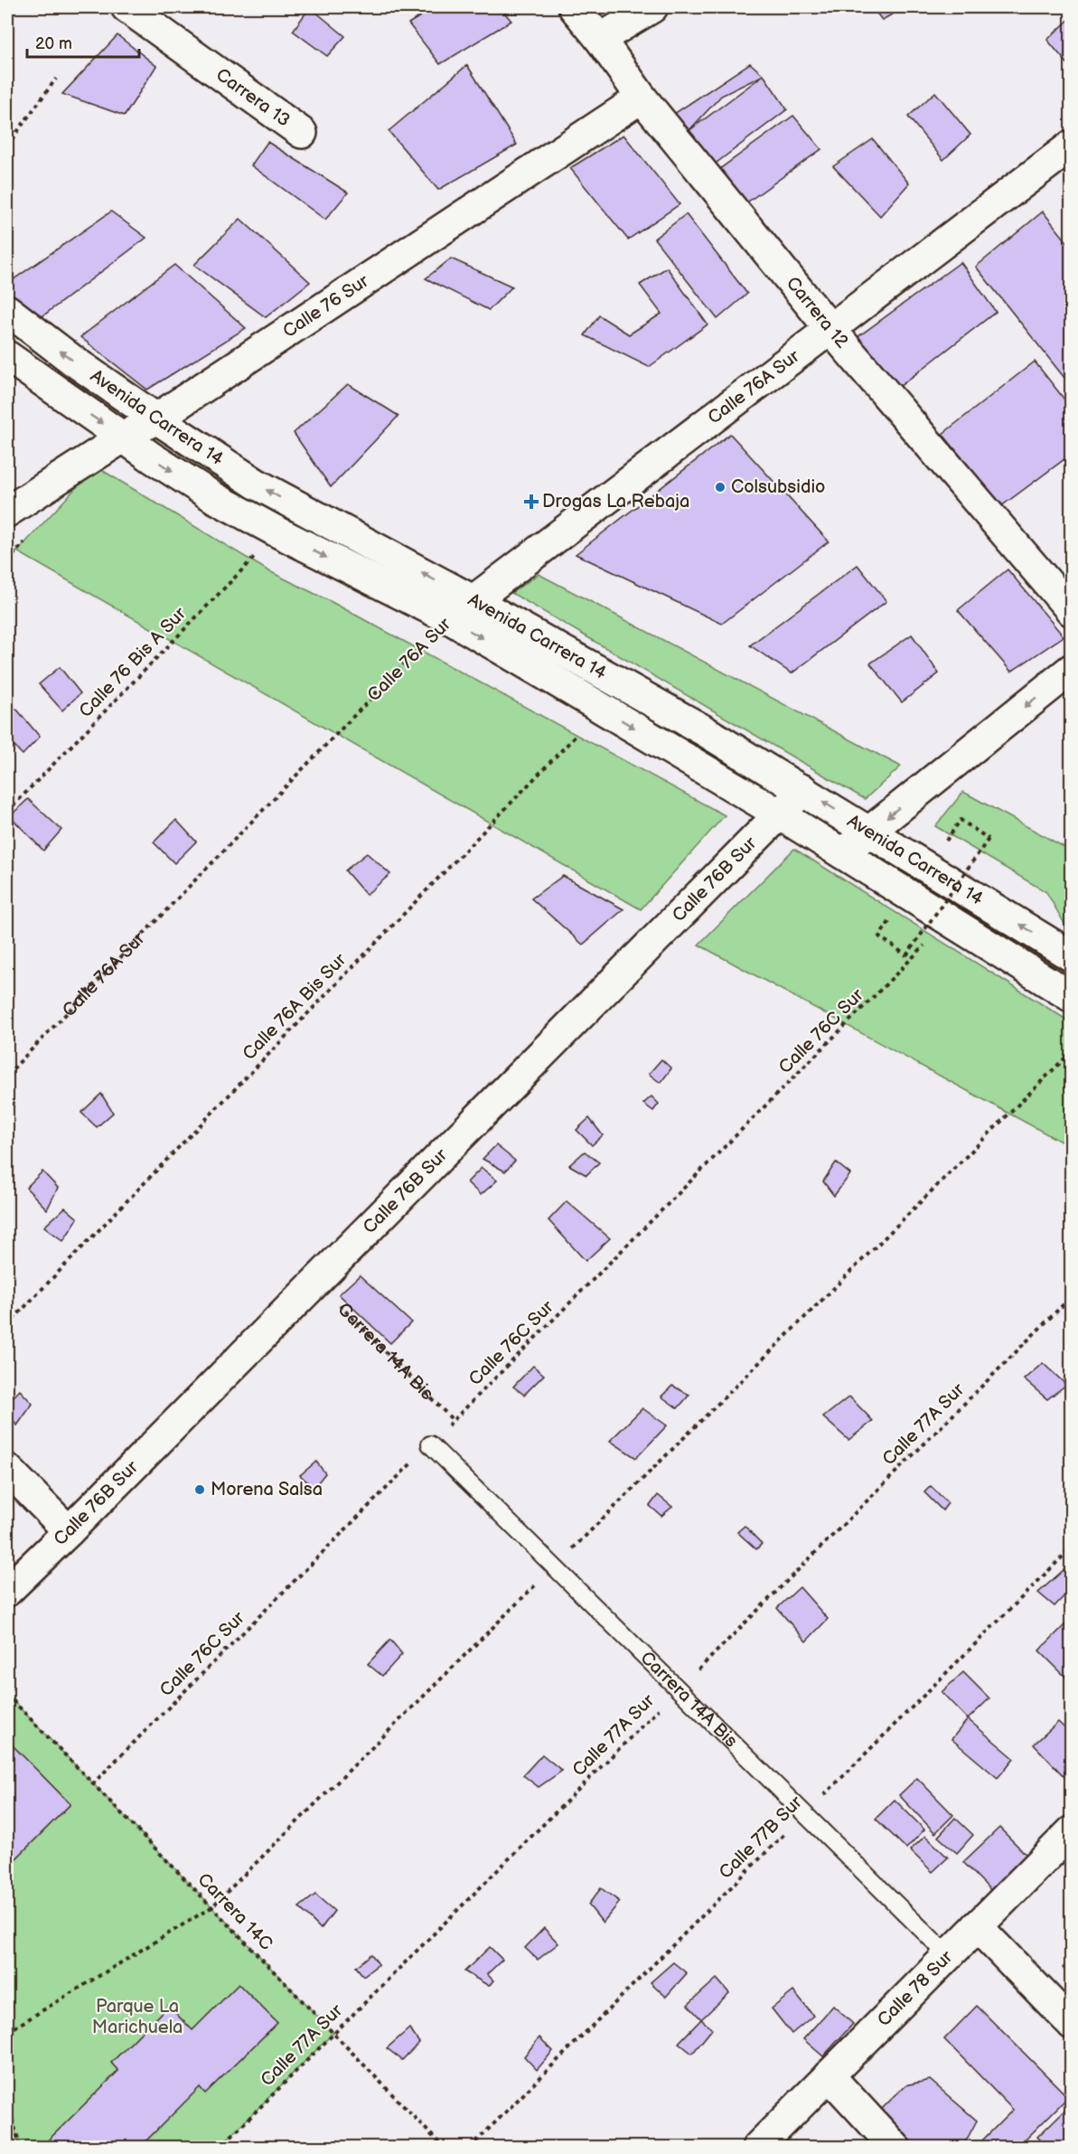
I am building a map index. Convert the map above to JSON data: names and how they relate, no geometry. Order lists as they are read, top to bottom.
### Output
{
  "streets": {
    "street": [
      "Carrera 13",
      "Calle 76 Sur",
      "Carrera 12",
      "Calle 76A Sur",
      "Avenida Carrera 14",
      "Calle 76B Sur",
      "Calle 78 Sur"
    ],
    "lane": ["Carrera 14A Bis"],
    "path": [
      "Calle 76 Bis A Sur",
      "Calle 76A Bis Sur",
      "Calle 76C Sur",
      "Calle 77A Sur",
      "Calle 77B Sur",
      "Carrera 14C"
    ]
  },
  "crossings": [
    ["Calle 76 Sur", "Carrera 12"],
    ["Calle 76 Sur", "Avenida Carrera 14"],
    ["Carrera 12", "Calle 76A Sur"],
    ["Calle 76A Sur", "Avenida Carrera 14"],
    ["Avenida Carrera 14", "Calle 76 Bis A Sur"],
    ["Avenida Carrera 14", "Calle 76B Sur"],
    ["Avenida Carrera 14", "Calle 76A Bis Sur"],
    ["Avenida Carrera 14", "Calle 76C Sur"],
    ["Calle 76B Sur", "Carrera 14A Bis"],
    ["Calle 76C Sur", "Carrera 14A Bis"],
    ["Calle 76C Sur", "Carrera 14C"],
    ["Carrera 14A Bis", "Calle 77A Sur"],
    ["Carrera 14A Bis", "Calle 77B Sur"],
    ["Carrera 14A Bis", "Calle 78 Sur"],
    ["Calle 77A Sur", "Carrera 14C"]
  ],
  "parks": ["Parque La Marichuela"],
  "places": {
    "other": ["Colsubsidio", "Morena Salsa"],
    "health": ["Drogas La Rebaja"]
  },
  "scale_bar": "20 m"
}
